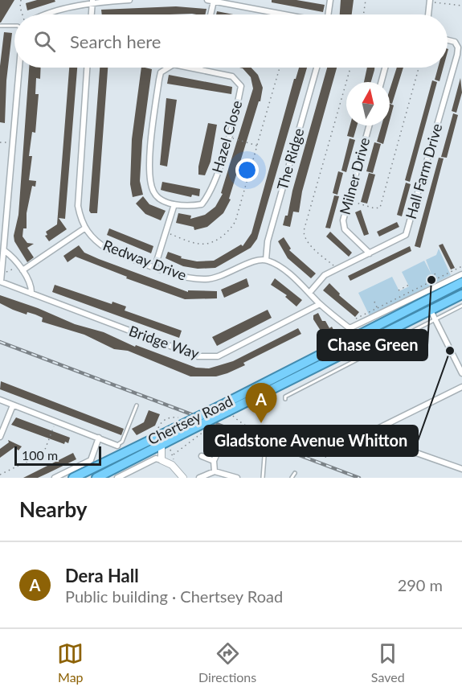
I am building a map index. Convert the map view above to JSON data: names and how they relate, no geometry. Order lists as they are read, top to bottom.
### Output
{
  "streets": {
    "highway": ["Chertsey Road"],
    "street": [
      "Hazel Close",
      "The Ridge",
      "Hall Farm Drive",
      "Milner Drive",
      "Redway Drive",
      "Bridge Way"
    ]
  },
  "crossings": [
    ["The Ridge", "Redway Drive"],
    ["Hall Farm Drive", "Milner Drive"]
  ],
  "places": ["Chase Green", "Gladstone Avenue Whitton"],
  "scale_bar": "100 m",
  "north": "top",
  "page": {
    "search": "Search here",
    "pins": "A",
    "scale": "100 m",
    "heading": "Nearby",
    "list": [
      {
        "mark": "A",
        "name": "Dera Hall",
        "note": "Public building · Chertsey Road",
        "value": "290 m"
      }
    ],
    "nav": ["Map", "Directions", "Saved"]
  }
}
